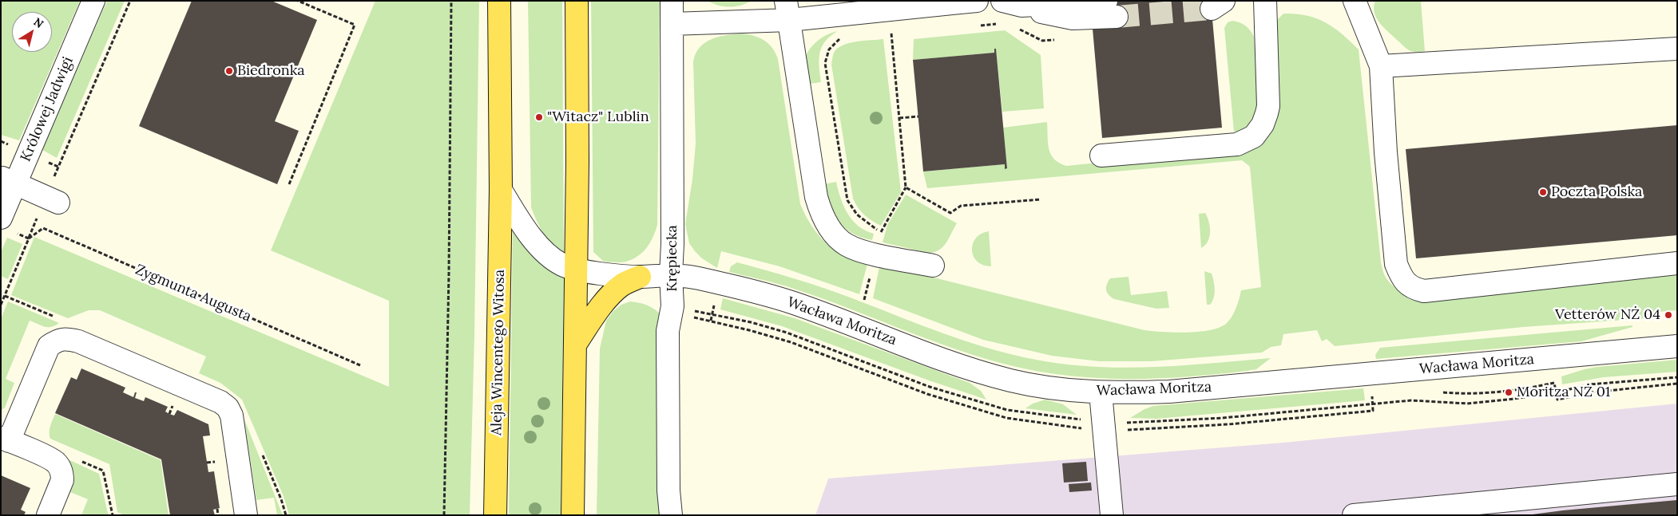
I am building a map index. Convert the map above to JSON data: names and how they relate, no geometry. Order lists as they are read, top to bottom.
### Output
{
  "streets": {
    "main road": ["Aleja Wincentego Witosa"],
    "street": ["Królowej Jadwigi", "Krępiecka", "Wacława Moritza"],
    "path": ["Zygmunta Augusta"]
  },
  "crossings": [
    ["Krępiecka", "Wacława Moritza"]
  ],
  "places": [
    "Biedronka",
    "\"Witacz\" Lublin",
    "Poczta Polska",
    "Vetterów NŻ 04",
    "Moritza NŻ 01"
  ],
  "north": "top right"
}
